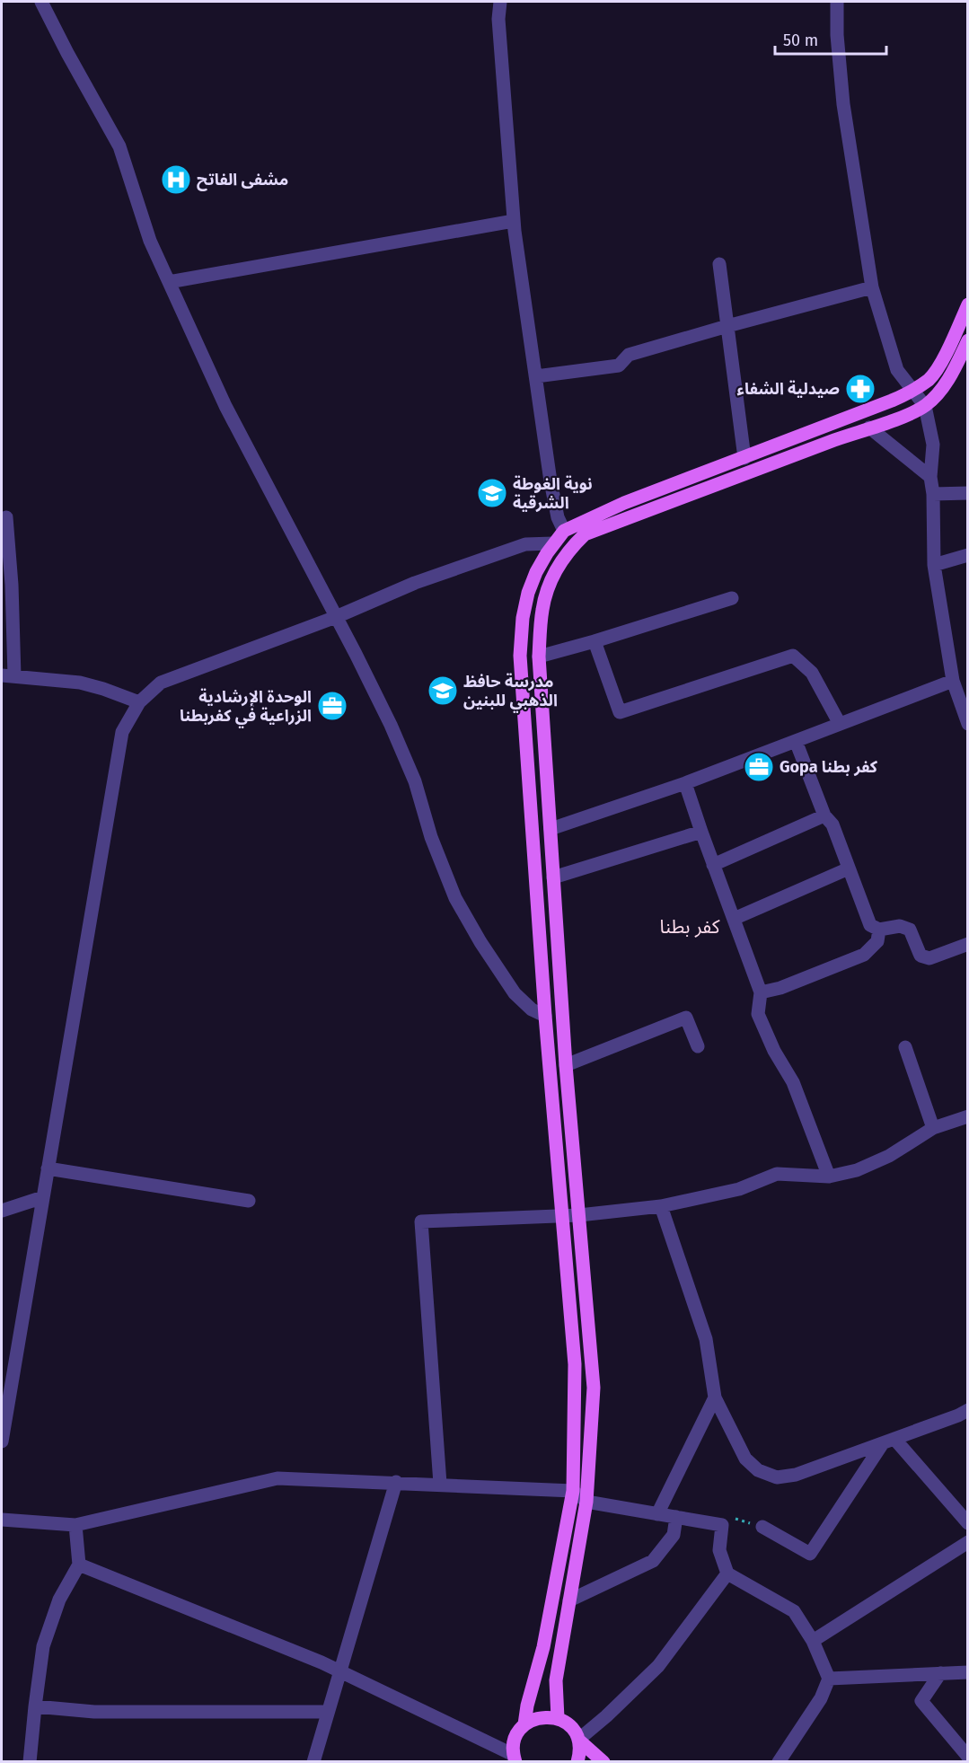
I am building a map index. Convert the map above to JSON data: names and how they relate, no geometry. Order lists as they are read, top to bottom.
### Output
{
  "districts": ["كفر بطنا"],
  "places": {
    "hospital": ["مشفى الفاتح"],
    "pharmacy": ["صيدلية الشفاء"],
    "school or university": ["نوية الغوطة الشرقية", "مدرسة حافظ الذهبي للبنين"],
    "office": ["الوحدة الإرشادية الزراعية في كفربطنا", "Gopa كفر بطنا"]
  },
  "scale_bar": "50 m"
}
